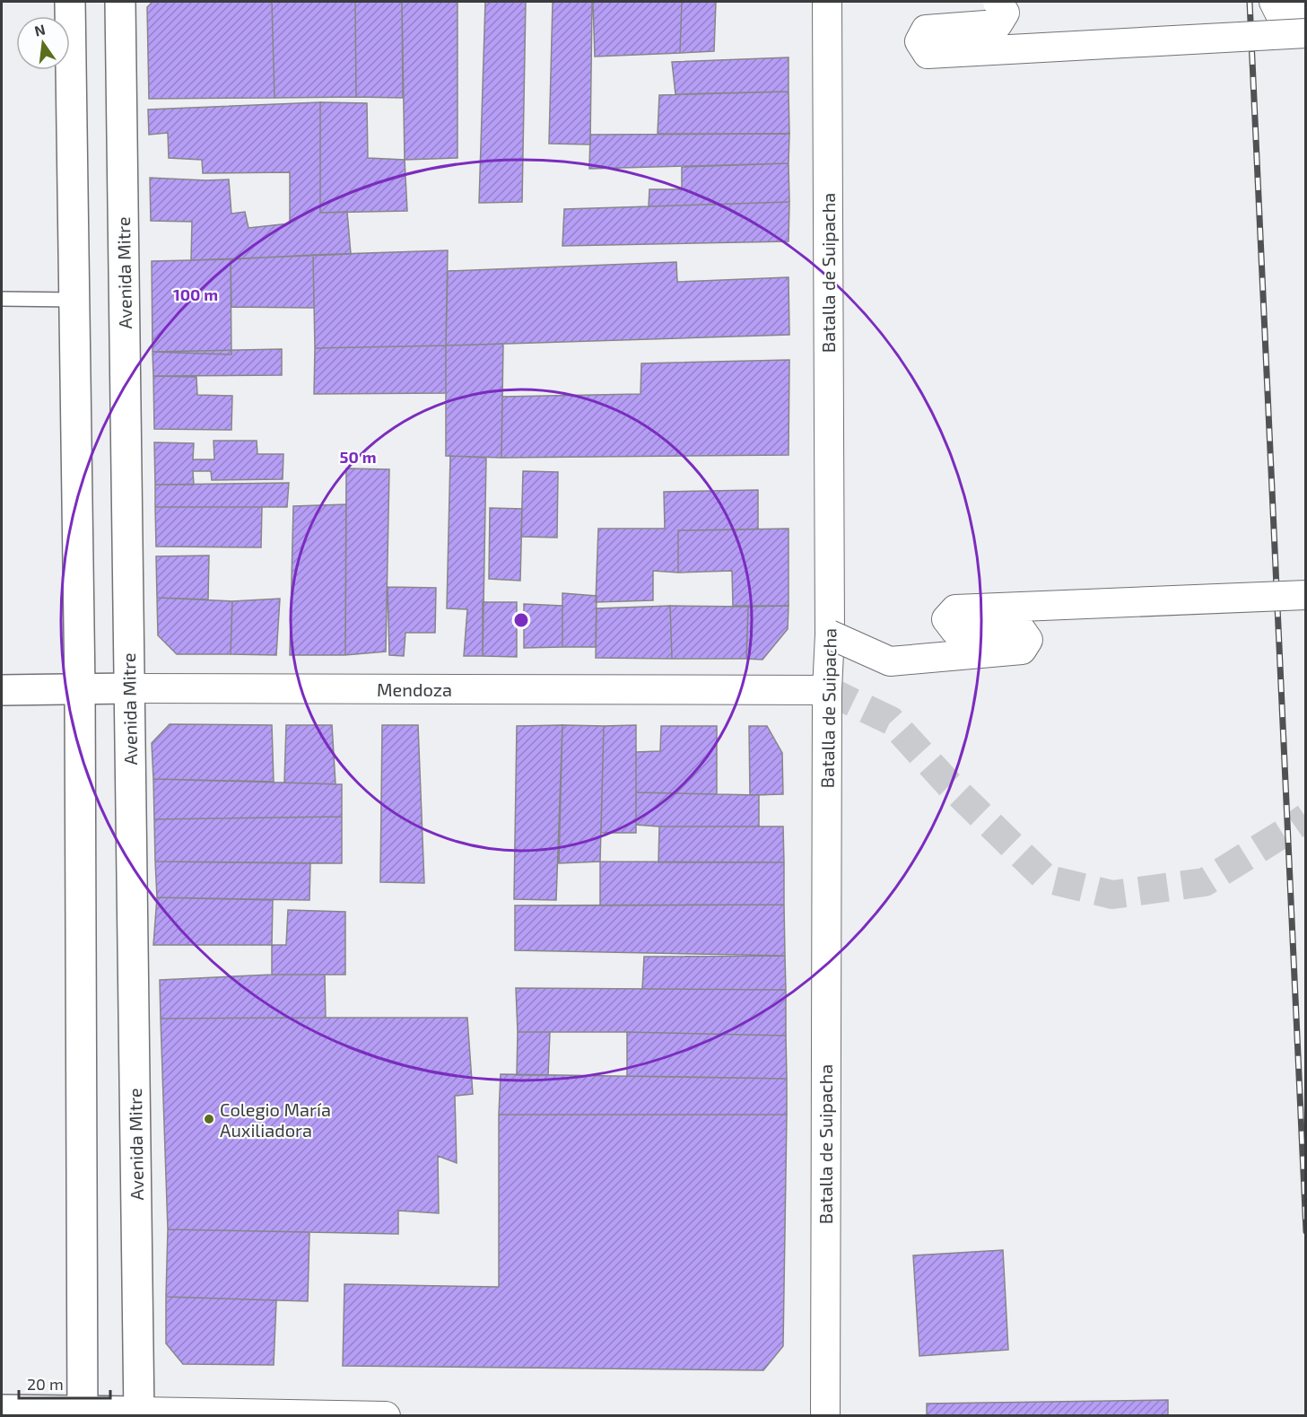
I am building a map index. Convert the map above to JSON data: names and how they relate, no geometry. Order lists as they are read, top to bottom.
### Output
{
  "streets": {
    "main road": ["Avenida Mitre", "Mendoza"],
    "street": ["Batalla de Suipacha"]
  },
  "crossings": [
    ["Avenida Mitre", "Mendoza"],
    ["Batalla de Suipacha", "Mendoza"]
  ],
  "places": ["Colegio María Auxiliadora"],
  "scale_bar": "20 m",
  "north": "top",
  "rings": ["100 m", "50 m"]
}
